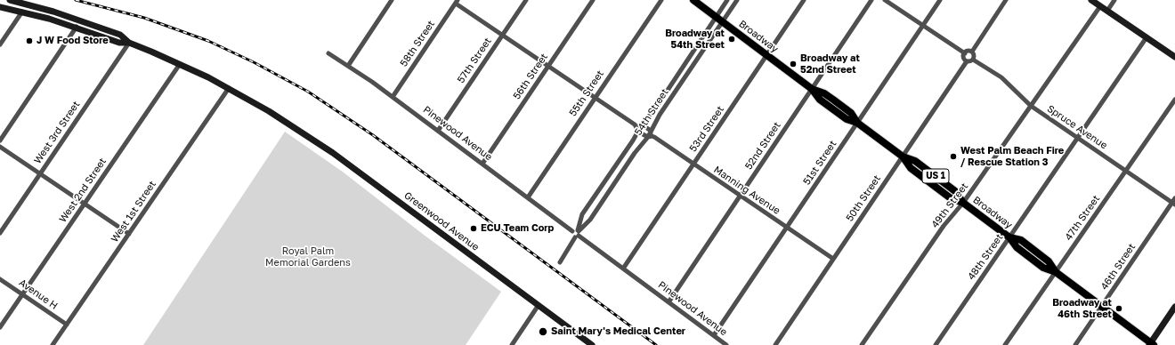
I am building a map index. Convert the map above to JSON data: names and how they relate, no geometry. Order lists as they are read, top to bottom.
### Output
{
  "streets": {
    "main road": ["Broadway", "US 1", "Greenwood Avenue"],
    "street": [
      "58th Street",
      "57th Street",
      "56th Street",
      "55th Street",
      "54th Street",
      "Spruce Avenue",
      "53rd Street",
      "West 3rd Street",
      "Pinewood Avenue",
      "52nd Street",
      "51st Street",
      "West 2nd Street",
      "Manning Avenue",
      "50th Street",
      "49th Street",
      "West 1st Street",
      "47th Street",
      "48th Street",
      "46th Street",
      "Avenue H"
    ]
  },
  "crossings": [
    ["Broadway", "54th Street"],
    ["Broadway", "53rd Street"],
    ["Broadway", "52nd Street"],
    ["Broadway", "51st Street"],
    ["Broadway", "50th Street"],
    ["Broadway", "49th Street"],
    ["Broadway", "47th Street"],
    ["Broadway", "48th Street"],
    ["Broadway", "46th Street"],
    ["58th Street", "Pinewood Avenue"],
    ["57th Street", "Pinewood Avenue"],
    ["56th Street", "Pinewood Avenue"],
    ["55th Street", "Pinewood Avenue"],
    ["54th Street", "Pinewood Avenue"],
    ["54th Street", "Manning Avenue"],
    ["Spruce Avenue", "50th Street"],
    ["Spruce Avenue", "49th Street"],
    ["Spruce Avenue", "47th Street"],
    ["Spruce Avenue", "48th Street"],
    ["Spruce Avenue", "46th Street"],
    ["53rd Street", "Pinewood Avenue"],
    ["53rd Street", "Manning Avenue"],
    ["West 3rd Street", "Greenwood Avenue"],
    ["Pinewood Avenue", "52nd Street"],
    ["Pinewood Avenue", "51st Street"],
    ["52nd Street", "Manning Avenue"],
    ["51st Street", "Manning Avenue"],
    ["West 2nd Street", "Greenwood Avenue"],
    ["West 2nd Street", "Avenue H"],
    ["Manning Avenue", "50th Street"],
    ["West 1st Street", "Greenwood Avenue"],
    ["West 1st Street", "Avenue H"]
  ],
  "parks": ["Royal Palm Memorial Gardens"],
  "places": [
    "Broadway at 54th Street",
    "J W Food Store",
    "Broadway at 52nd Street",
    "West Palm Beach Fire / Rescue Station 3",
    "ECU Team Corp",
    "Broadway at 46th Street",
    "Saint Mary's Medical Center"
  ]
}
